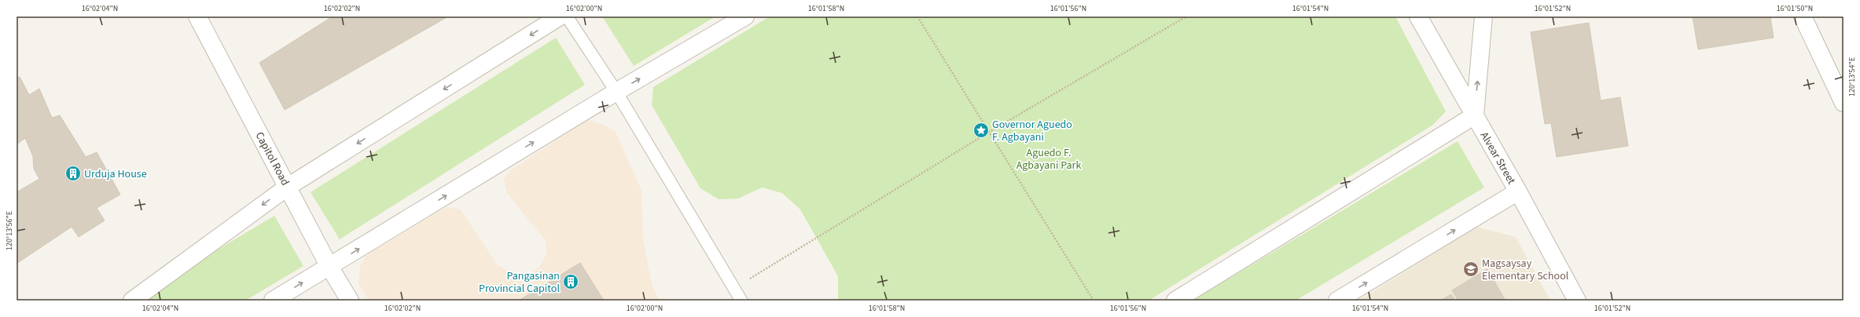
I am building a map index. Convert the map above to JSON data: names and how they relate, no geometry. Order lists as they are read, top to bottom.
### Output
{
  "streets": {
    "street": ["Alvear Street", "Capitol Road"]
  },
  "parks": ["Aguedo F. Agbayani Park"],
  "places": {
    "place": ["Governor Aguedo F. Agbayani"],
    "building": ["Urduja House", "Pangasinan Provincial Capitol"],
    "school or university": ["Magsaysay Elementary School"]
  },
  "coordinates": [
    "16°02'04\"N",
    "16°02'02\"N",
    "16°02'00\"N",
    "16°01'58\"N",
    "16°01'56\"N",
    "16°01'54\"N",
    "16°01'52\"N",
    "16°01'50\"N",
    "120°13'54\"E",
    "120°13'56\"E"
  ]
}
